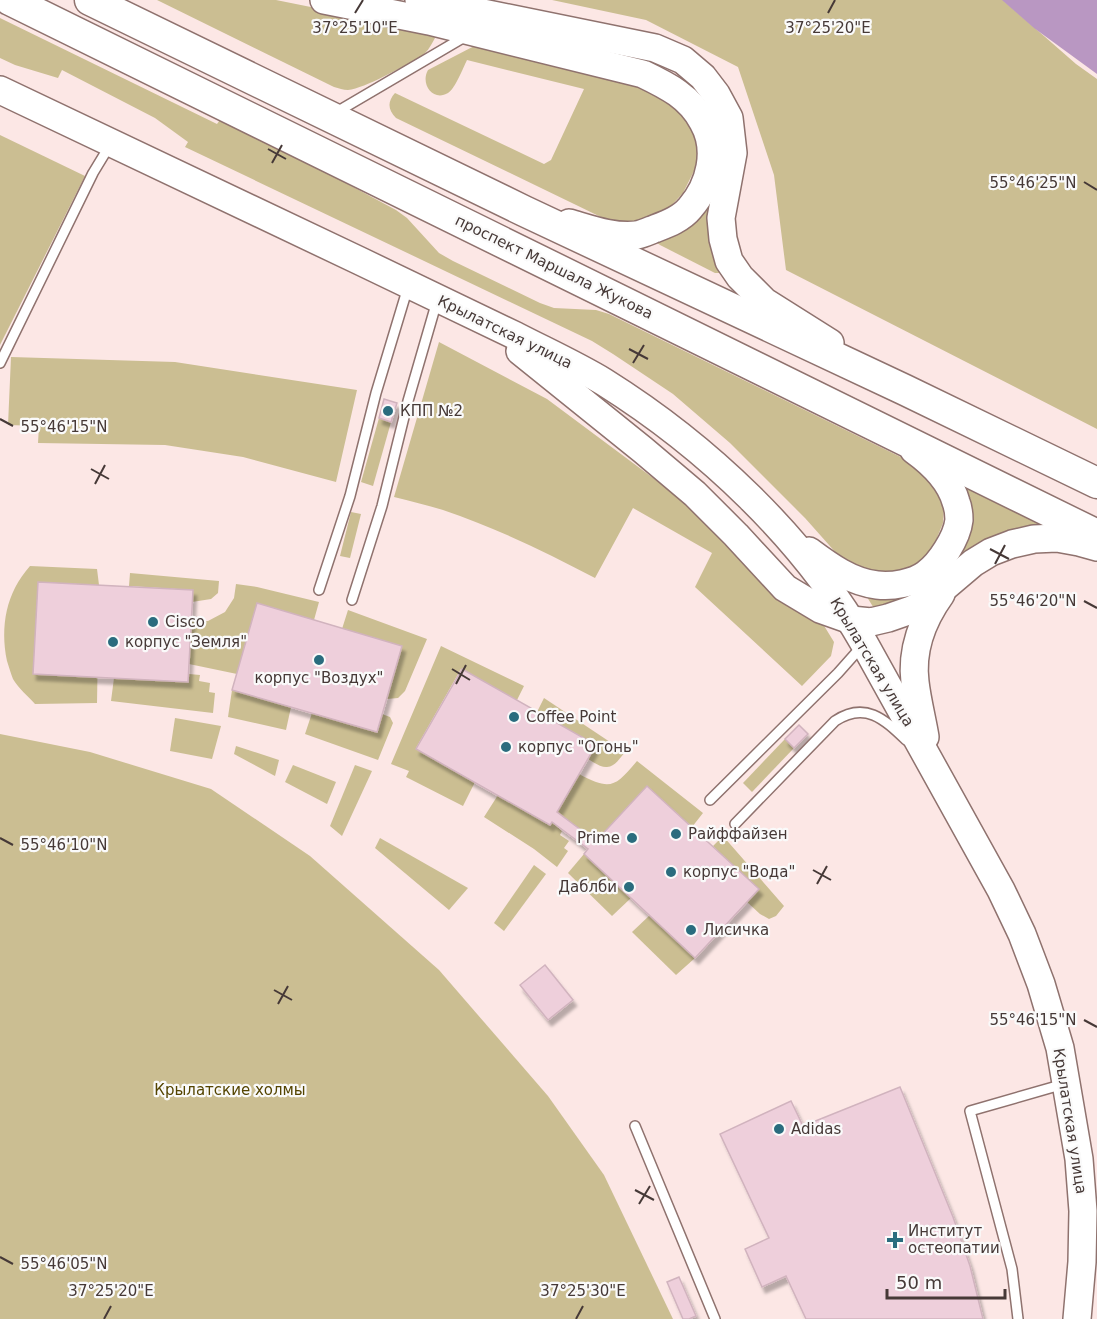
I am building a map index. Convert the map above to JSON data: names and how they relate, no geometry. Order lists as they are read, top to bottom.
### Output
{
  "streets": {
    "main road": ["проспект Маршала Жукова", "Крылатская улица"]
  },
  "parks": ["Крылатские холмы"],
  "places": {
    "other": [
      "КПП №2",
      "Cisco",
      "корпус \"Земля\"",
      "корпус \"Воздух\"",
      "Coffee Point",
      "корпус \"Огонь\"",
      "Райффайзен",
      "Prime",
      "корпус \"Вода\"",
      "Даблби",
      "Лисичка",
      "Adidas"
    ],
    "health": ["Институт остеопатии"]
  },
  "scale_bar": "50 m",
  "coordinates": [
    "37°25'10\"E",
    "37°25'20\"E",
    "55°46'25\"N",
    "55°46'15\"N",
    "55°46'20\"N",
    "55°46'10\"N",
    "55°46'05\"N",
    "37°25'30\"E"
  ]
}
